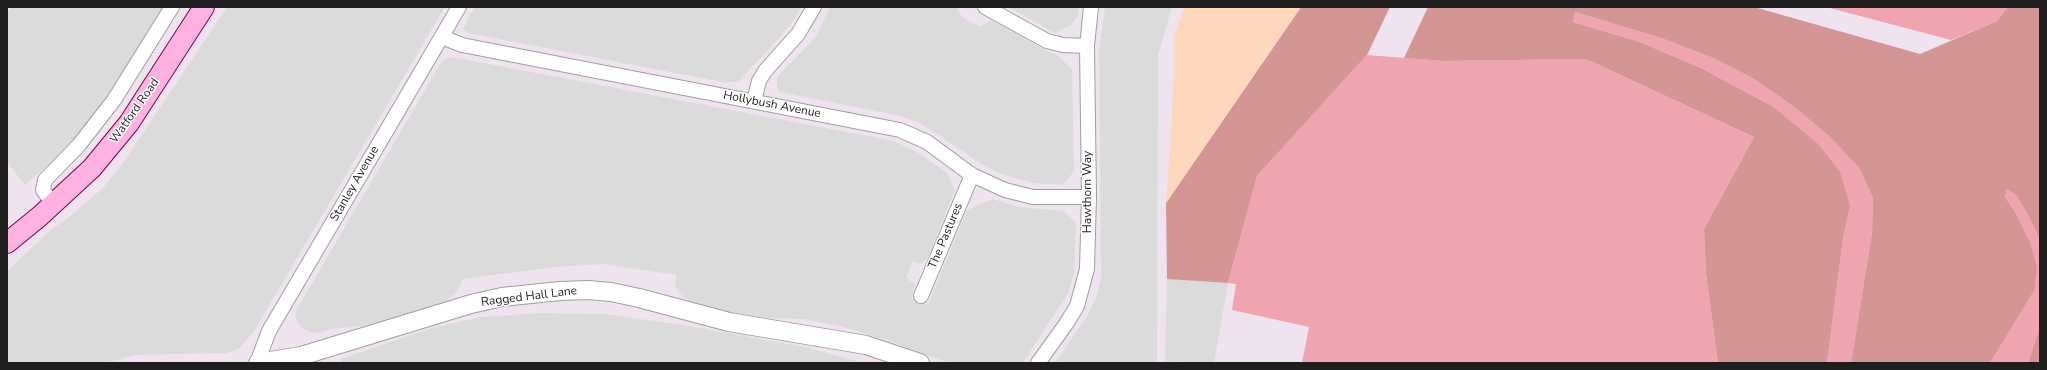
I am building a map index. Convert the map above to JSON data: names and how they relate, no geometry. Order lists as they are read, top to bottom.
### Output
{
  "streets": {
    "main road": ["Watford Road"],
    "street": [
      "Hollybush Avenue",
      "Stanley Avenue",
      "Hawthorn Way",
      "The Pastures",
      "Ragged Hall Lane"
    ]
  },
  "crossings": [
    ["Hollybush Avenue", "Stanley Avenue"],
    ["Hollybush Avenue", "Hawthorn Way"],
    ["Hollybush Avenue", "The Pastures"],
    ["Stanley Avenue", "Ragged Hall Lane"]
  ]
}
